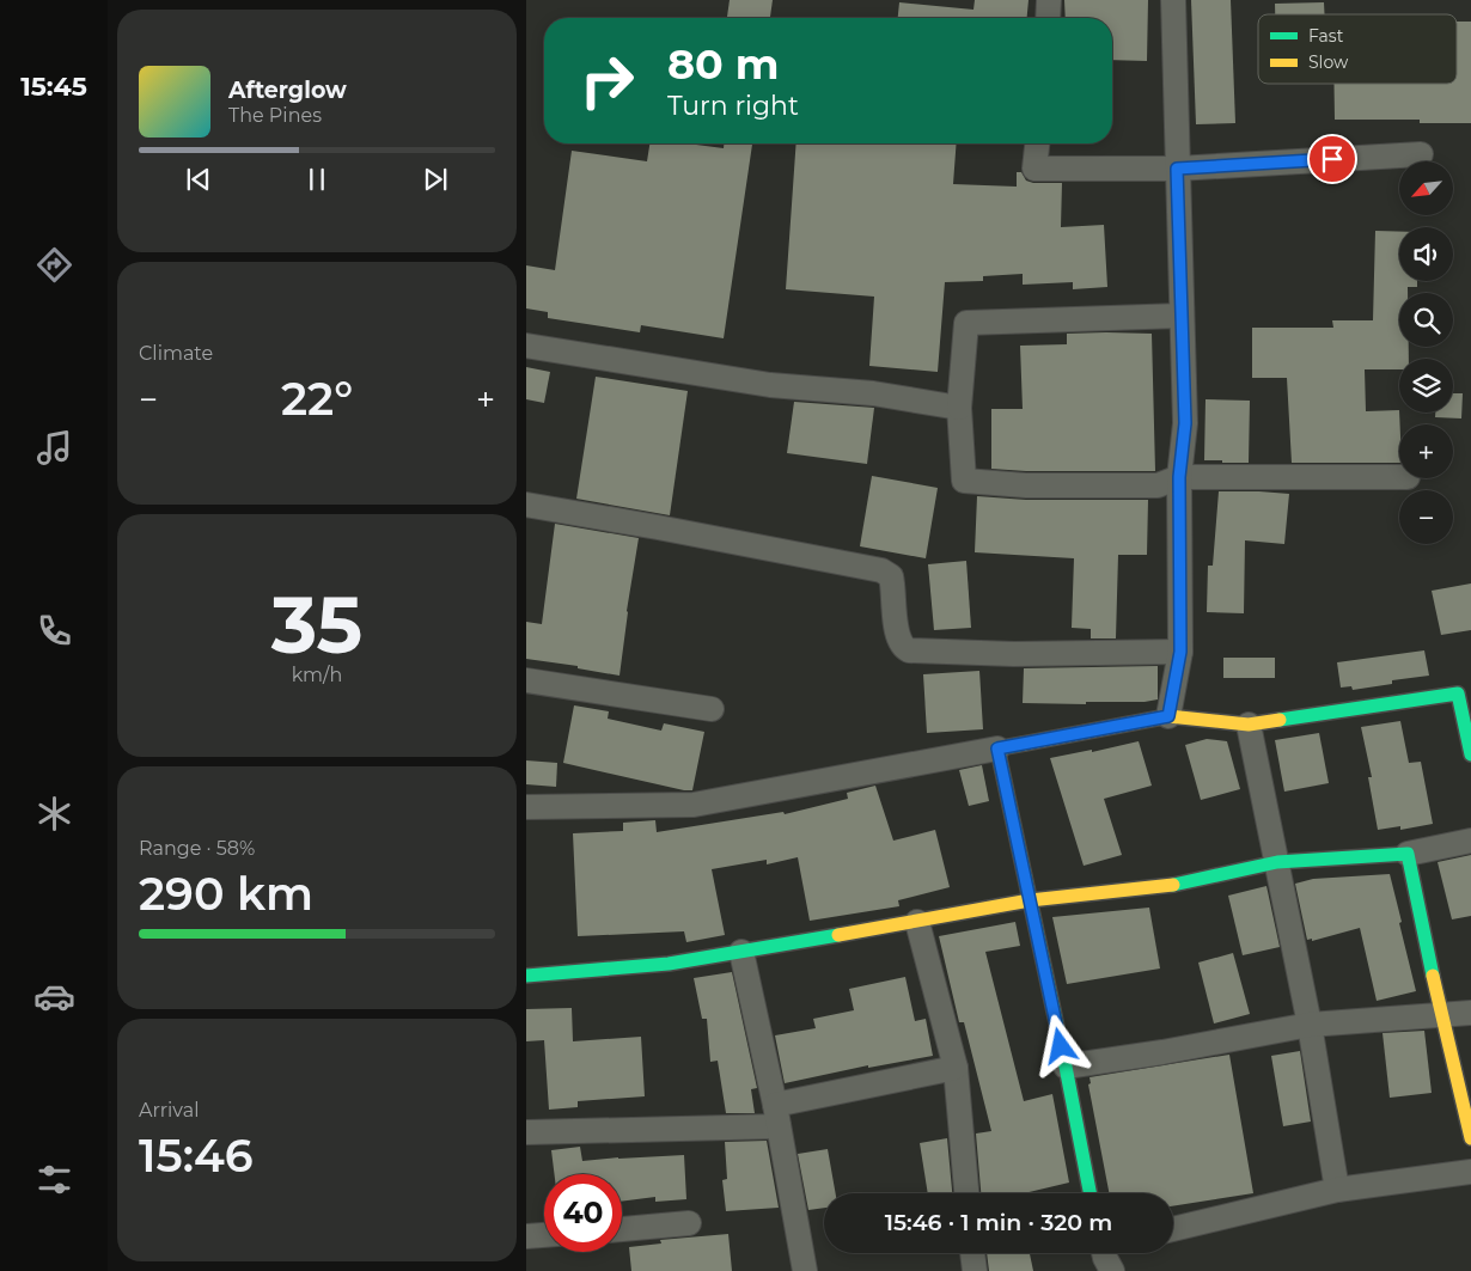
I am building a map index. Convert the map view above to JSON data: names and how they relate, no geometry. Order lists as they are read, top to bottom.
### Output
{
  "legend": ["Fast", "Slow"],
  "north": "bottom left",
  "page": {
    "tabs": "15:45",
    "turn": ["80 m", "Turn right"],
    "song": ["Afterglow", "The Pines"],
    "map_buttons": ["+", "−"],
    "tile": [
      "Climate",
      ["35", "km/h"],
      ["Range · 58%", "290 km"],
      ["Arrival", "15:46"]
    ],
    "heat": ["−", "22°", "+"],
    "limit": "40",
    "trip": "15:46 · 1 min · 320 m"
  }
}
